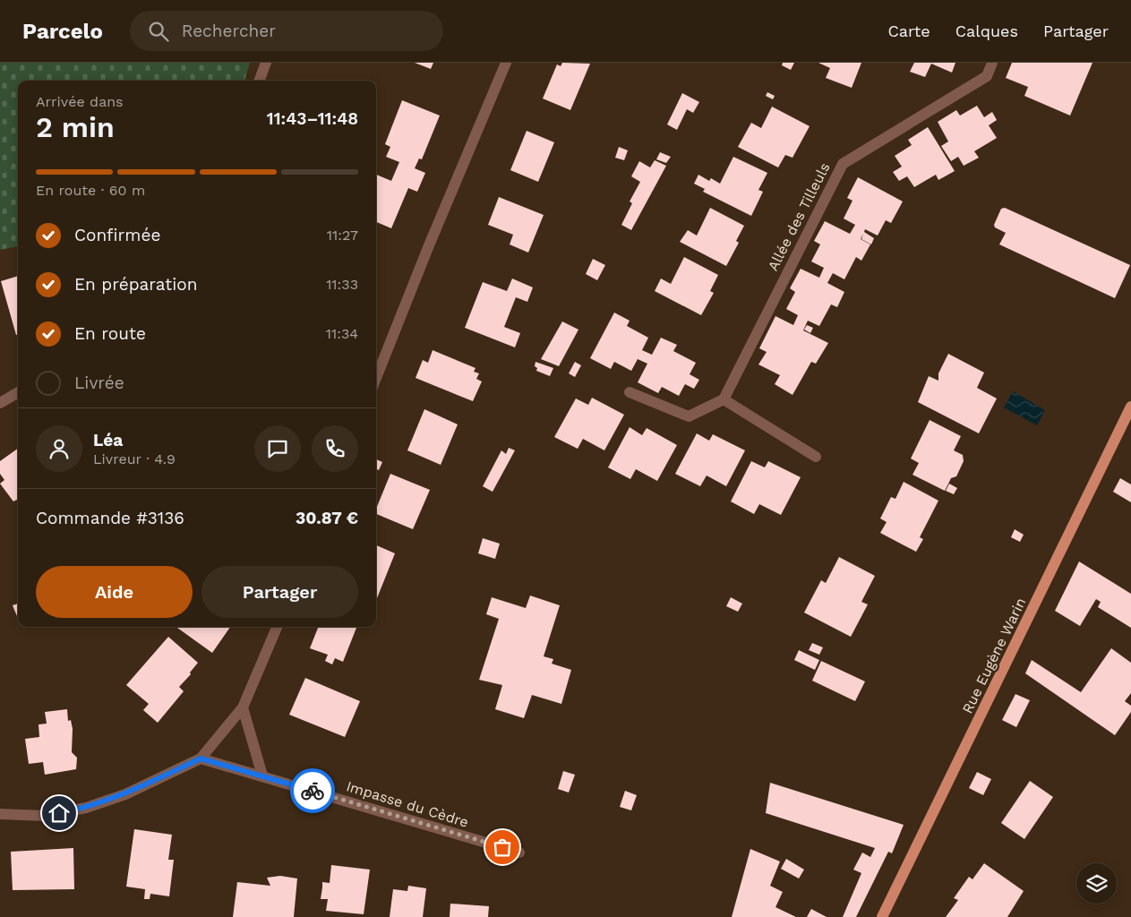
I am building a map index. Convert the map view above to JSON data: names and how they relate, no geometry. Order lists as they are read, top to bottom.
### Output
{
  "streets": {
    "main road": ["Rue Eugène Warin"],
    "street": ["Allée des Tilleuls", "Impasse du Cèdre"]
  },
  "page": {
    "header": "Parcelo",
    "search": "Rechercher",
    "nav": ["Carte", "Calques", "Partager"],
    "heading": ["2 min", "Arrivée dans", "11:43–11:48"],
    "panel": [
      "Léa",
      "Livreur · 4.9",
      "Commande #3136",
      "30.87 €"
    ],
    "bar": "En route · 60 m",
    "list": [
      ["Confirmée", "11:27"],
      ["En préparation", "11:33"],
      ["En route", "11:34"],
      "Livrée"
    ],
    "buttons": ["Aide", "Partager"]
  }
}
